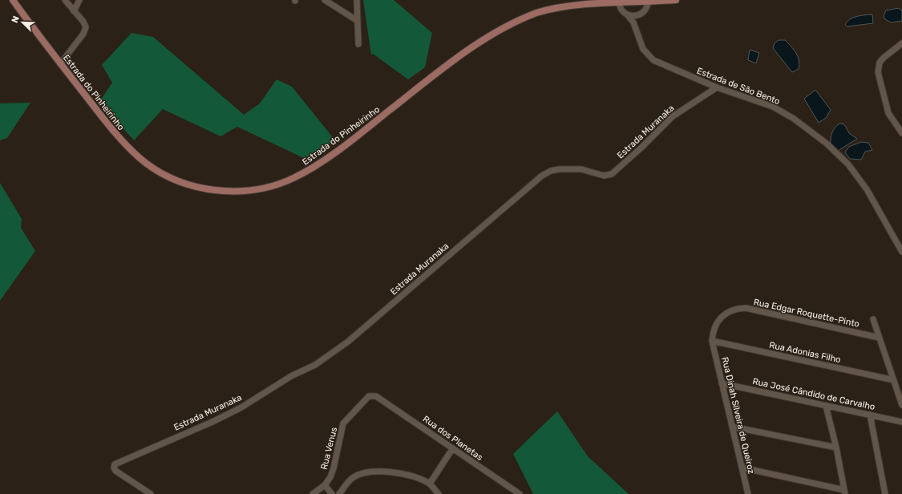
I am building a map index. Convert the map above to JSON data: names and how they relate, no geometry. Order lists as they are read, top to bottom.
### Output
{
  "streets": {
    "main road": ["Estrada do Pinheirinho"],
    "street": [
      "Estrada de São Bento",
      "Estrada Muranaka",
      "Rua Edgar Roquette-Pinto",
      "Rua Adonias Filho",
      "Rua José Cândido de Carvalho",
      "Rua Dinah Silveira de Queiroz",
      "Rua dos Planetas",
      "Rua Venus"
    ]
  },
  "crossings": [
    ["Estrada de São Bento", "Estrada Muranaka"],
    ["Rua Edgar Roquette-Pinto", "Rua Adonias Filho"],
    ["Rua Edgar Roquette-Pinto", "Rua Dinah Silveira de Queiroz"],
    ["Rua Adonias Filho", "Rua Dinah Silveira de Queiroz"],
    ["Rua José Cândido de Carvalho", "Rua Dinah Silveira de Queiroz"],
    ["Rua dos Planetas", "Rua Venus"]
  ],
  "north": "top left"
}
